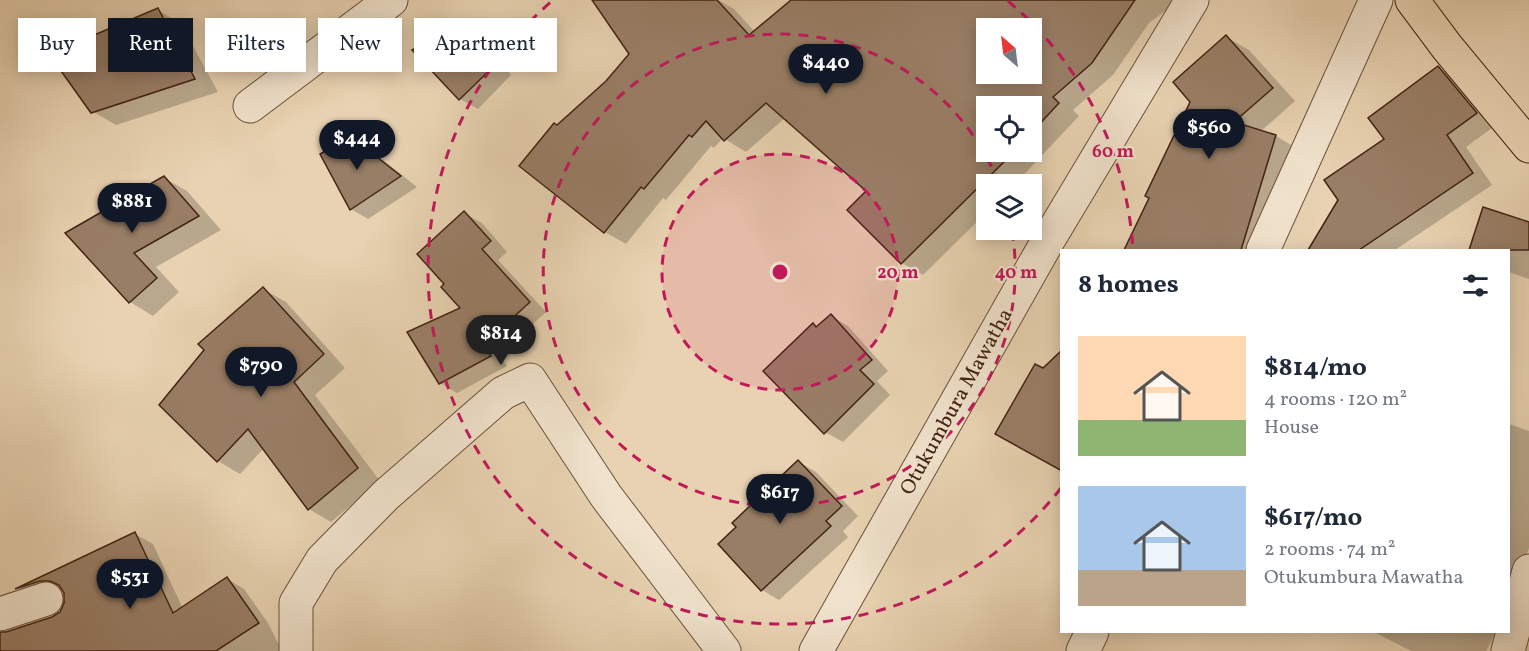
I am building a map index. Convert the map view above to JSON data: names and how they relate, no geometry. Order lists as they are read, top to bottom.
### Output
{
  "streets": {
    "street": ["Otukumbura Mawatha"]
  },
  "north": "top left",
  "page": {
    "chip": [
      "Buy",
      "Rent",
      "Filters",
      "New",
      "Apartment"
    ],
    "price": [
      "$440",
      "$560",
      "$444",
      "$881",
      "$814",
      "$790",
      "$617",
      "$531"
    ],
    "heading": "8 homes",
    "list": [
      {
        "name": "$814/mo",
        "note": "4 rooms · 120 m² · House"
      },
      {
        "name": "$617/mo",
        "note": "2 rooms · 74 m² · Otukumbura Mawatha"
      }
    ]
  },
  "rings": ["60 m", "20 m", "40 m"]
}
